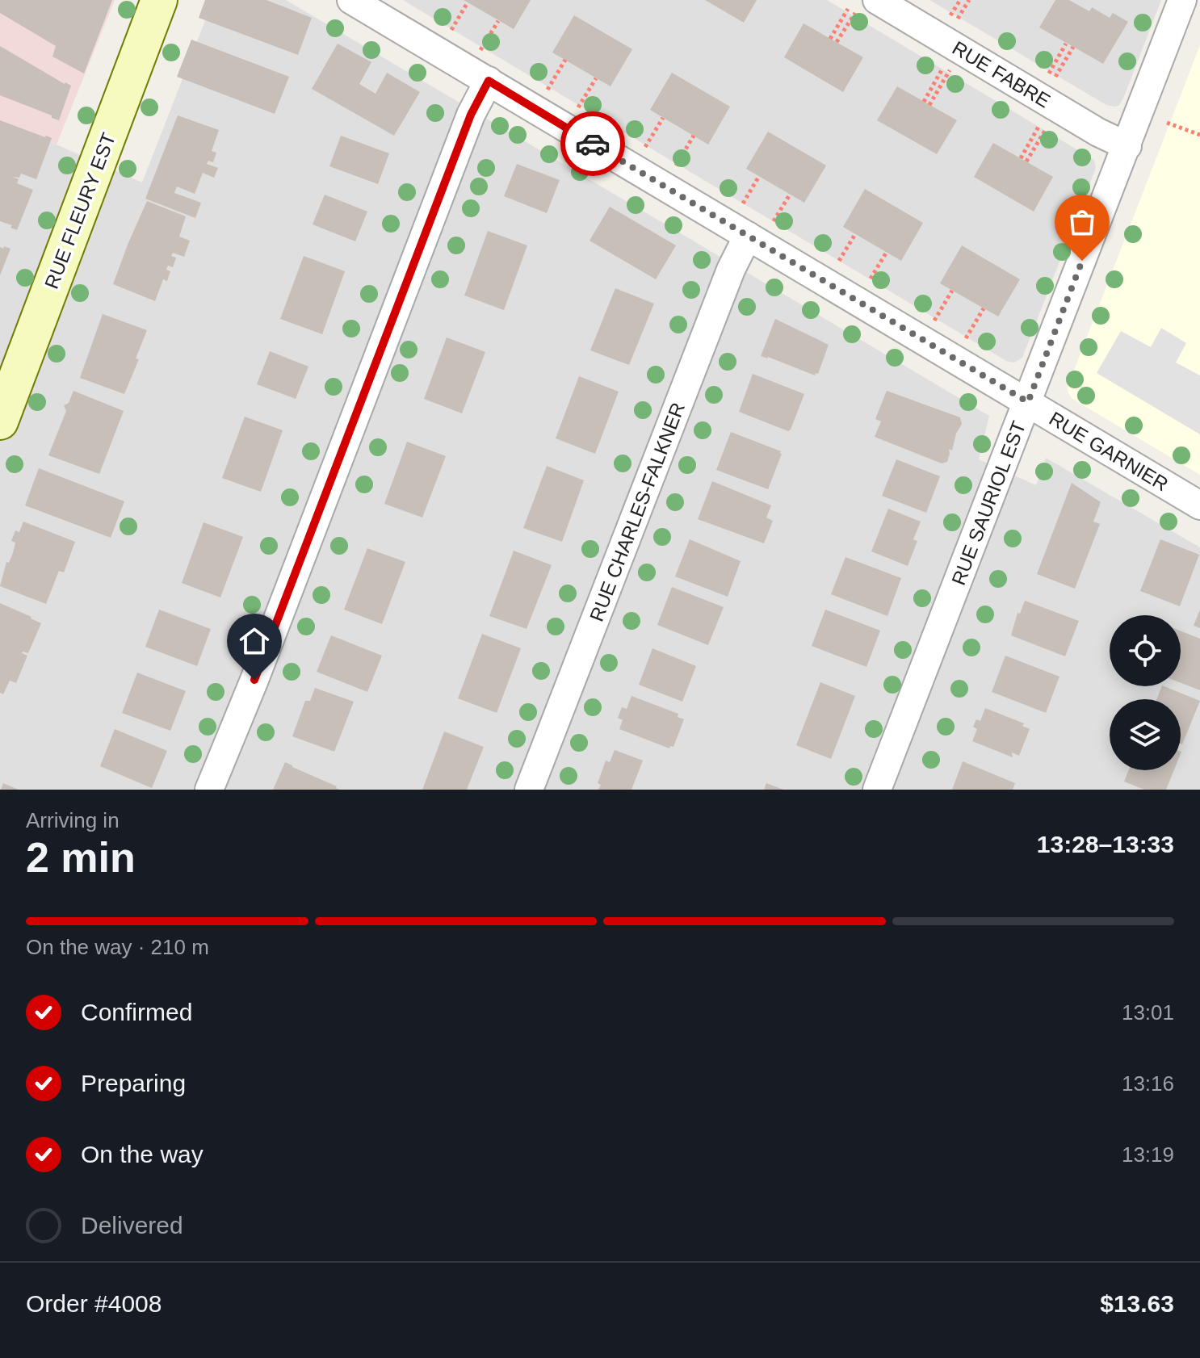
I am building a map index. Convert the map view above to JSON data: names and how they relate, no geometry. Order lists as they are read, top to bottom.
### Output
{
  "streets": {
    "street": [
      "RUE FABRE",
      "RUE FLEURY EST",
      "RUE GARNIER",
      "RUE SAURIOL EST",
      "RUE CHARLES-FALKNER"
    ]
  },
  "crossings": [
    ["RUE FABRE", "RUE SAURIOL EST"],
    ["RUE GARNIER", "RUE SAURIOL EST"],
    ["RUE GARNIER", "RUE CHARLES-FALKNER"]
  ],
  "page": {
    "heading": ["2 min", "Arriving in", "13:28–13:33"],
    "panel": ["Order #4008", "$13.63"],
    "bar": "On the way · 210 m",
    "list": [
      ["Confirmed", "13:01"],
      ["Preparing", "13:16"],
      ["On the way", "13:19"],
      "Delivered"
    ]
  }
}
